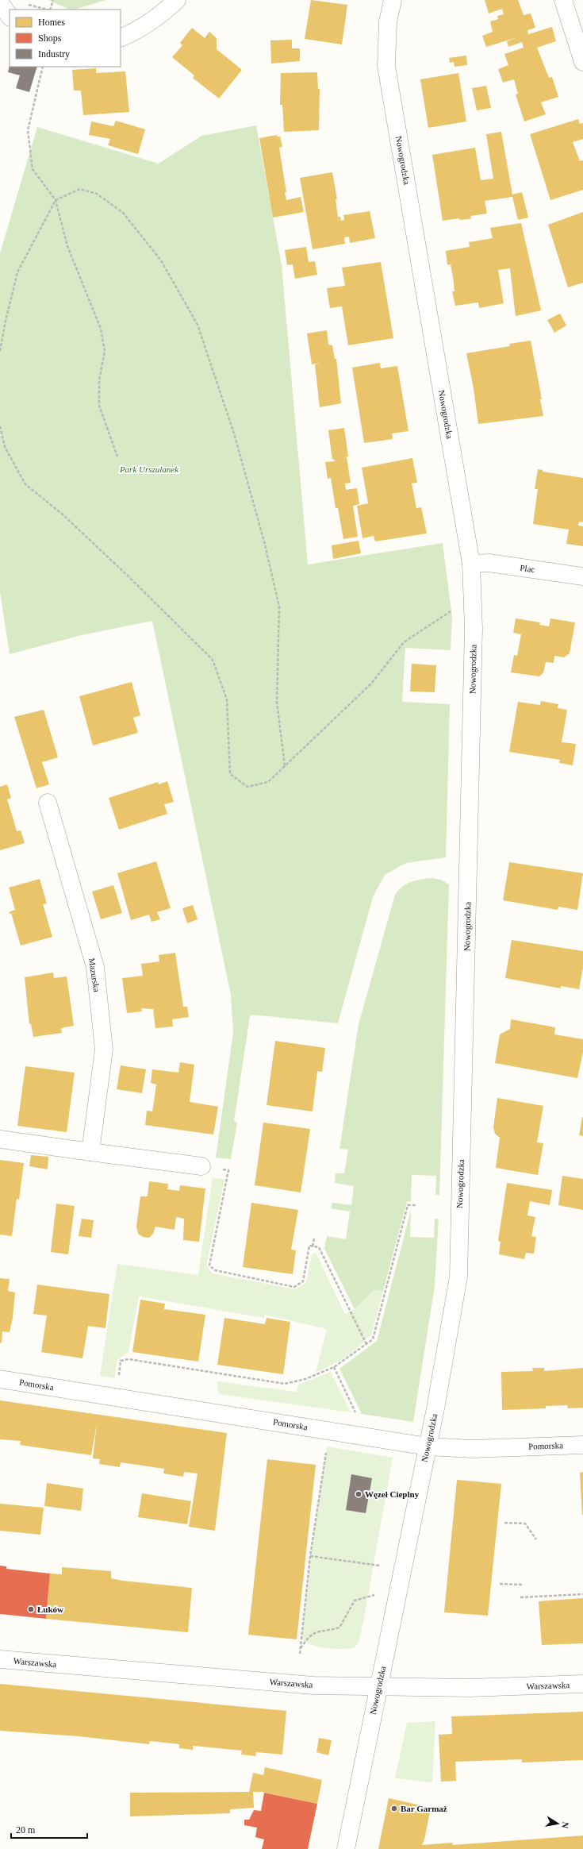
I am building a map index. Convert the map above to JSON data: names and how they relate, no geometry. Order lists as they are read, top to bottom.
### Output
{
  "streets": {
    "street": [
      "Nowogrodzka",
      "Plac",
      "Mazurska",
      "Pomorska",
      "Warszawska"
    ]
  },
  "crossings": [
    ["Nowogrodzka", "Plac"],
    ["Nowogrodzka", "Pomorska"],
    ["Nowogrodzka", "Warszawska"]
  ],
  "parks": ["Park Urszulanek"],
  "places": ["Węzeł Cieplny", "Łuków", "Bar Garmaż"],
  "legend": ["Homes", "Shops", "Industry"],
  "scale_bar": "20 m",
  "north": "right"
}
